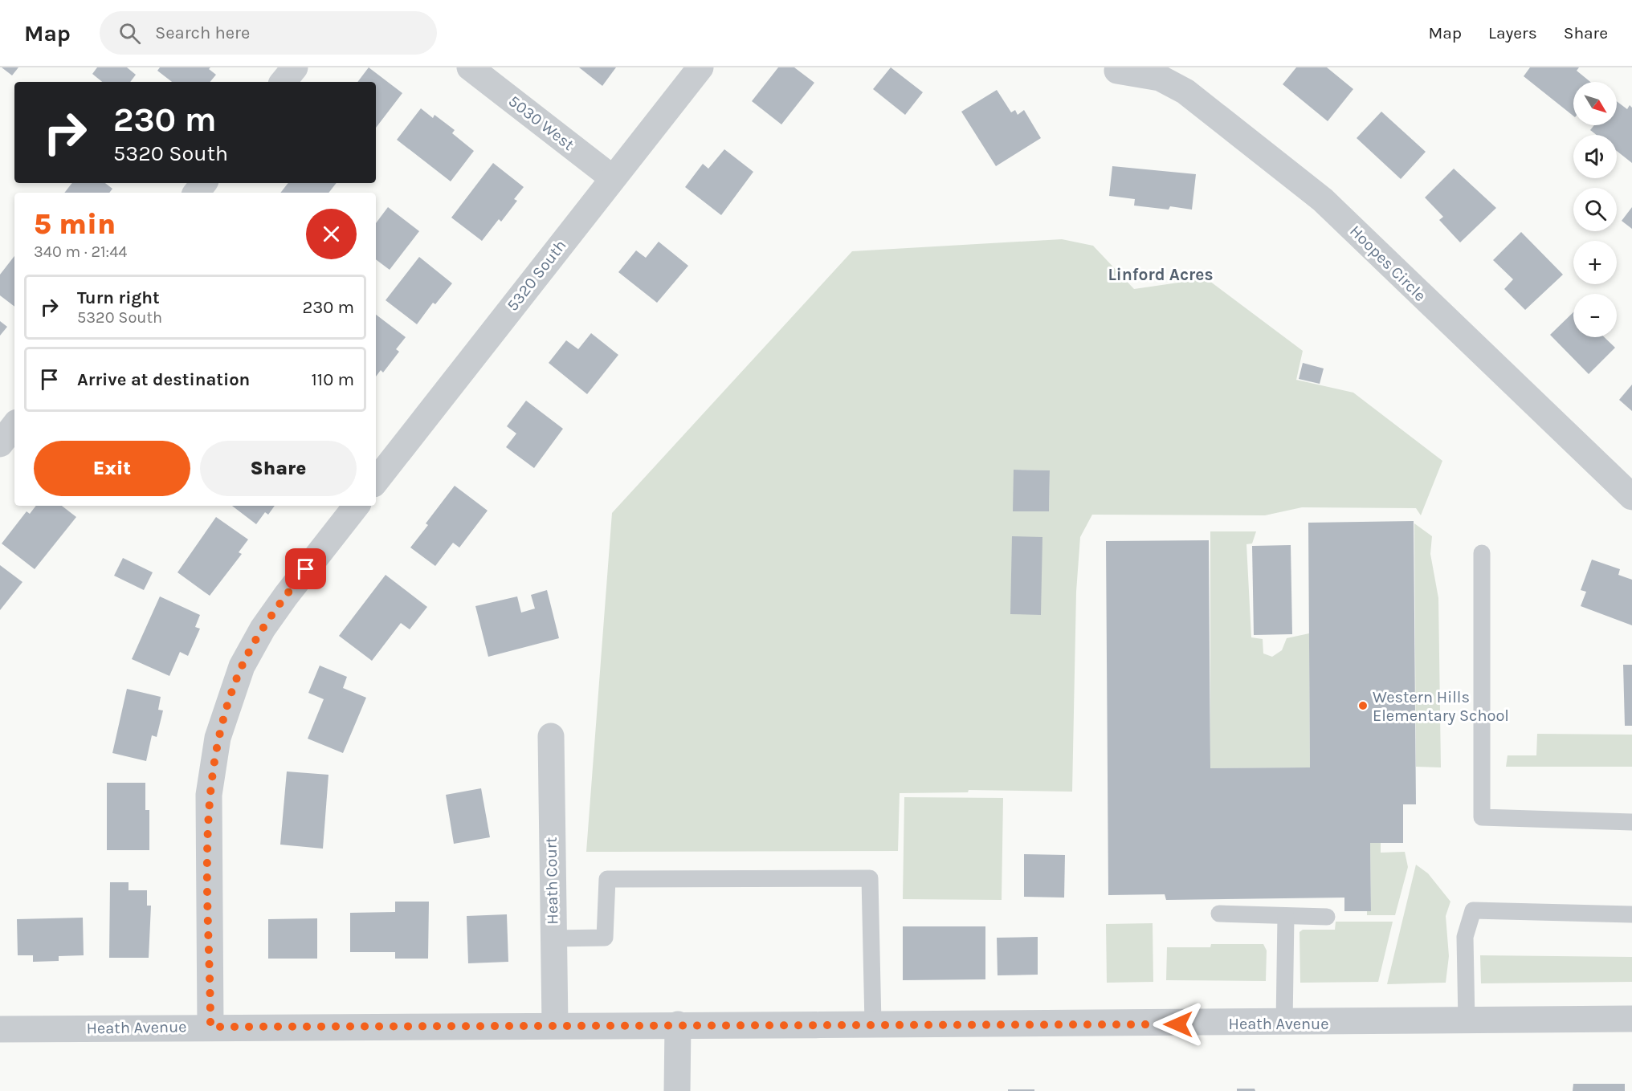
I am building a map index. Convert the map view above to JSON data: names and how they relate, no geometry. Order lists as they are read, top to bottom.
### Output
{
  "streets": {
    "street": [
      "5030 West",
      "Hoopes Circle",
      "5320 South",
      "Heath Court",
      "Heath Avenue"
    ]
  },
  "crossings": [
    ["5030 West", "5320 South"],
    ["Heath Court", "Heath Avenue"]
  ],
  "districts": ["Linford Acres"],
  "places": ["Western Hills Elementary School"],
  "north": "bottom right",
  "page": {
    "header": "Map",
    "search": "Search here",
    "nav": ["Map", "Layers", "Share"],
    "map_buttons": ["+", "−"],
    "turn": ["230 m", "5320 South"],
    "heading": ["5 min", "340 m · 21:44"],
    "list": [
      {
        "name": "Turn right",
        "note": "5320 South",
        "value": "230 m"
      },
      {
        "name": "Arrive at destination",
        "value": "110 m"
      }
    ],
    "buttons": ["Exit", "Share"]
  }
}
